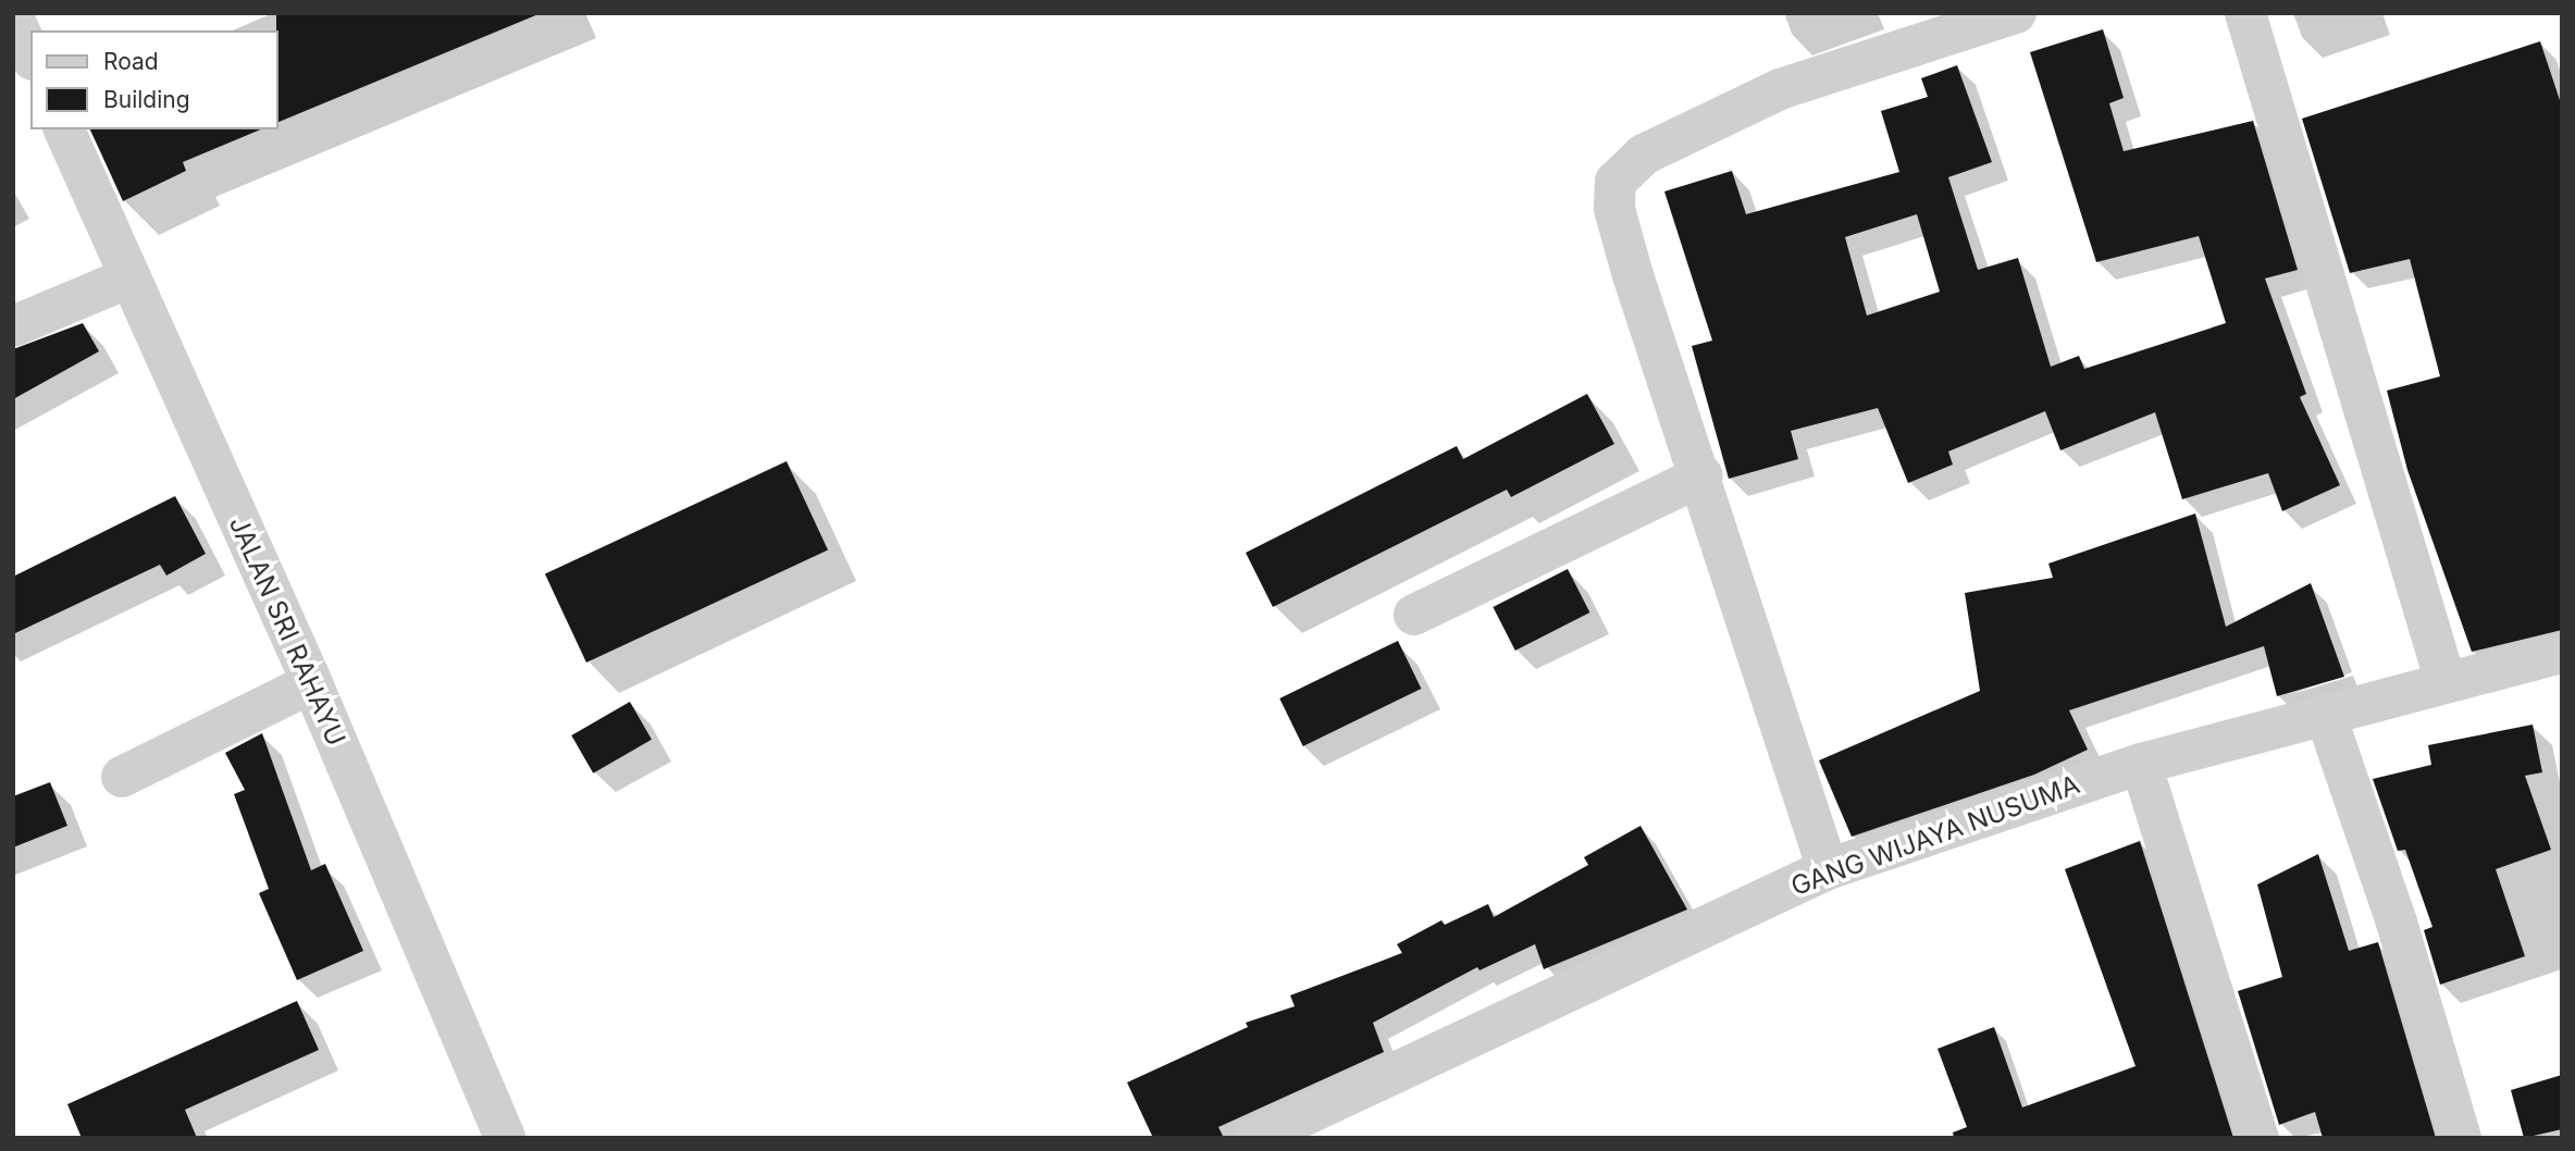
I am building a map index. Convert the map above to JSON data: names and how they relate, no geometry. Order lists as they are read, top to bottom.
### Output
{
  "streets": {
    "street": ["JALAN SRI RAHAYU", "GANG WIJAYA NUSUMA"]
  },
  "legend": ["Road", "Building"]
}
